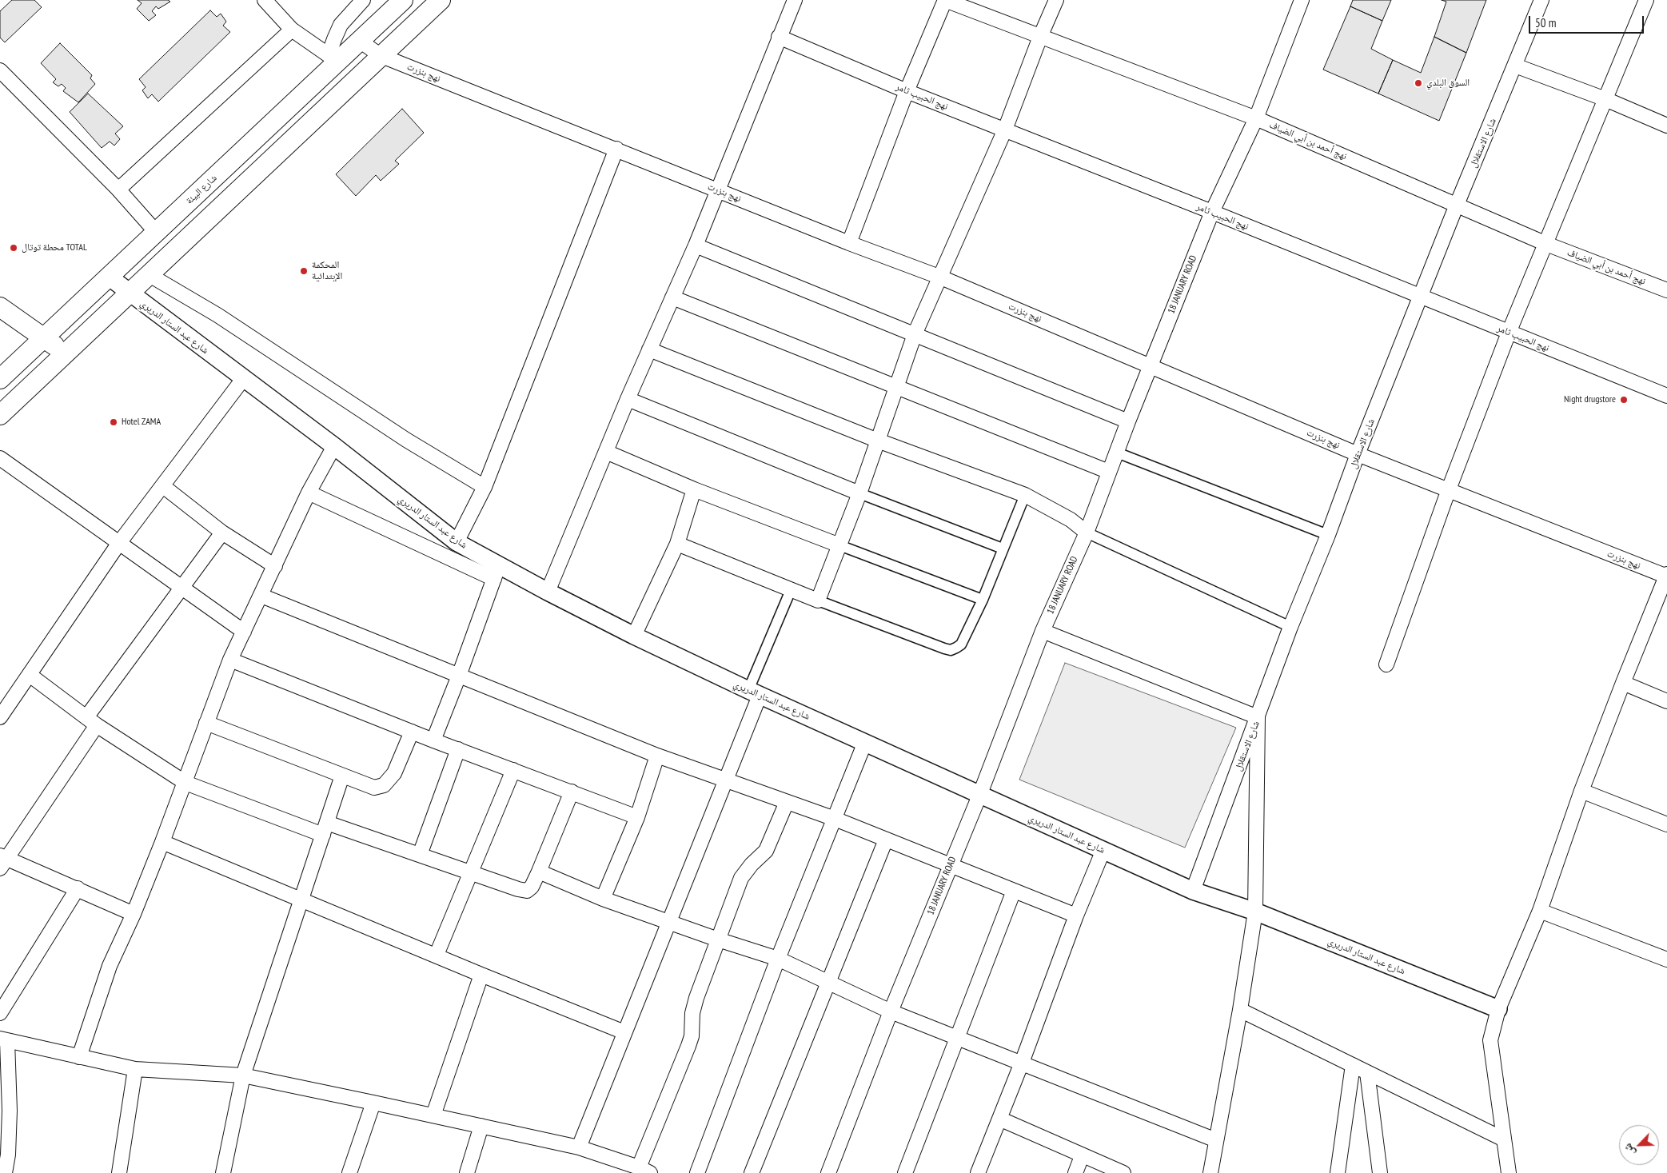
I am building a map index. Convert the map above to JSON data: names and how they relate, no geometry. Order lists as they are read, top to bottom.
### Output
{
  "streets": {
    "main road": ["شارع البيئة"],
    "street": [
      "نهج بنزرت",
      "نهج الحبيب ثامر",
      "نهج أحمد بن أبي الضياف",
      "شارع الاستقلال",
      "18 JANUARY ROAD",
      "شارع عبد الستار الدريري"
    ]
  },
  "crossings": [
    ["نهج بنزرت", "شارع الاستقلال"],
    ["نهج بنزرت", "شارع البيئة"],
    ["نهج بنزرت", "18 JANUARY ROAD"],
    ["نهج الحبيب ثامر", "شارع الاستقلال"],
    ["نهج الحبيب ثامر", "18 JANUARY ROAD"],
    ["نهج أحمد بن أبي الضياف", "شارع الاستقلال"],
    ["نهج أحمد بن أبي الضياف", "18 JANUARY ROAD"],
    ["شارع الاستقلال", "شارع عبد الستار الدريري"],
    ["شارع البيئة", "شارع عبد الستار الدريري"],
    ["18 JANUARY ROAD", "شارع عبد الستار الدريري"]
  ],
  "places": [
    "السوق البلدي",
    "محطة توتال TOTAL",
    "المحكمة الإبتدائية",
    "Night drugstore",
    "Hotel ZAMA"
  ],
  "scale_bar": "50 m",
  "north": "bottom left"
}
